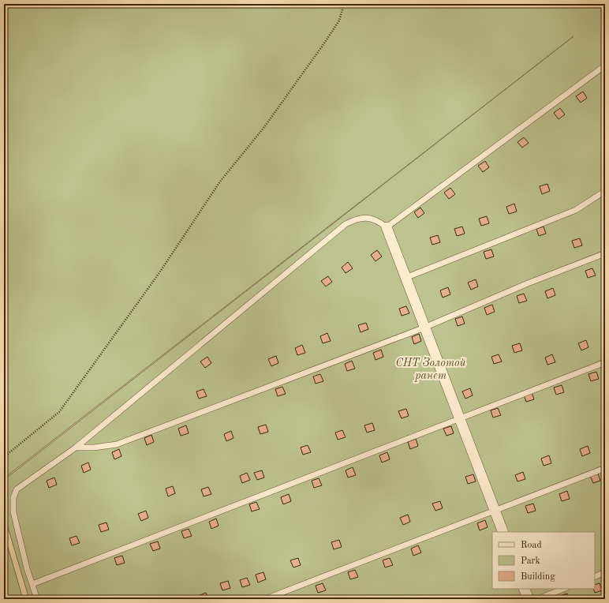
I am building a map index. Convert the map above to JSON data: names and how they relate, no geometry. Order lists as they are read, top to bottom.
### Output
{
  "parks": ["СНТ Золотой ранет"],
  "legend": ["Road", "Park", "Building"]
}
